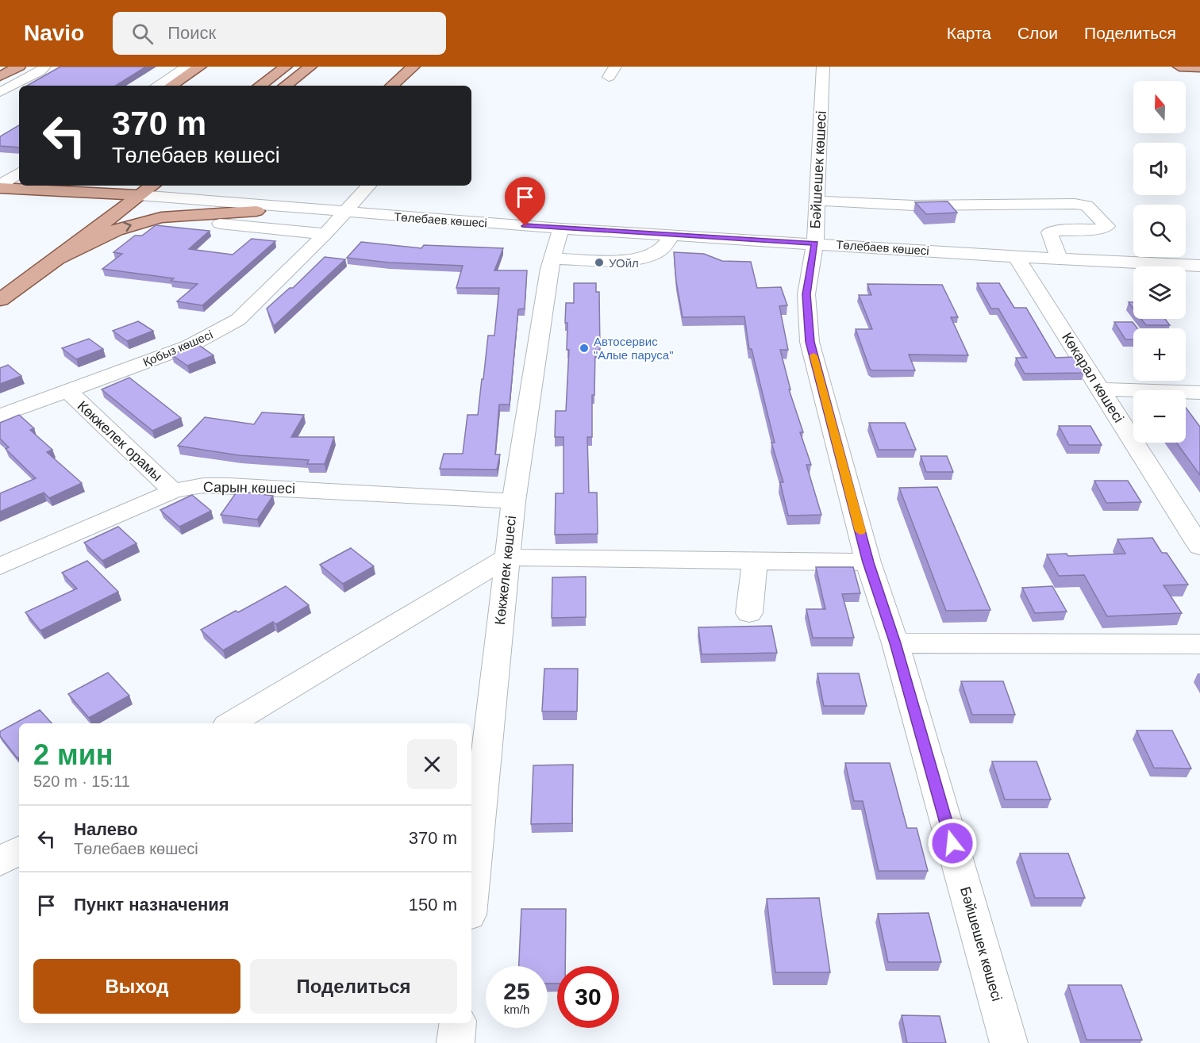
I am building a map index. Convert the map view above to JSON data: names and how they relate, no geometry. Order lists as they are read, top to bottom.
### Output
{
  "streets": {
    "main road": ["Төлебаев көшесі"],
    "street": [
      "Бәйшешек көшесі",
      "Қобыз көшесі",
      "Көкарал көшесі",
      "Көкжелек орамы",
      "Сарын көшесі",
      "Көкжелек көшесі"
    ]
  },
  "crossings": [
    ["Бәйшешек көшесі", "Төлебаев көшесі"],
    ["Төлебаев көшесі", "Қобыз көшесі"],
    ["Төлебаев көшесі", "Көкарал көшесі"],
    ["Төлебаев көшесі", "Көкжелек көшесі"],
    ["Қобыз көшесі", "Көкжелек орамы"],
    ["Көкжелек орамы", "Сарын көшесі"],
    ["Сарын көшесі", "Көкжелек көшесі"]
  ],
  "places": ["УОйл", "Автосервис \"Алые паруса\""],
  "north": "top",
  "page": {
    "header": "Navio",
    "search": "Поиск",
    "nav": ["Карта", "Слои", "Поделиться"],
    "map_buttons": ["+", "−"],
    "turn": ["370 m", "Төлебаев көшесі"],
    "heading": ["2 мин", "520 m · 15:11"],
    "list": [
      {
        "name": "Налево",
        "note": "Төлебаев көшесі",
        "value": "370 m"
      },
      {
        "name": "Пункт назначения",
        "value": "150 m"
      }
    ],
    "buttons": ["Выход", "Поделиться"],
    "speed": "25 km/h",
    "limit": "30"
  }
}
